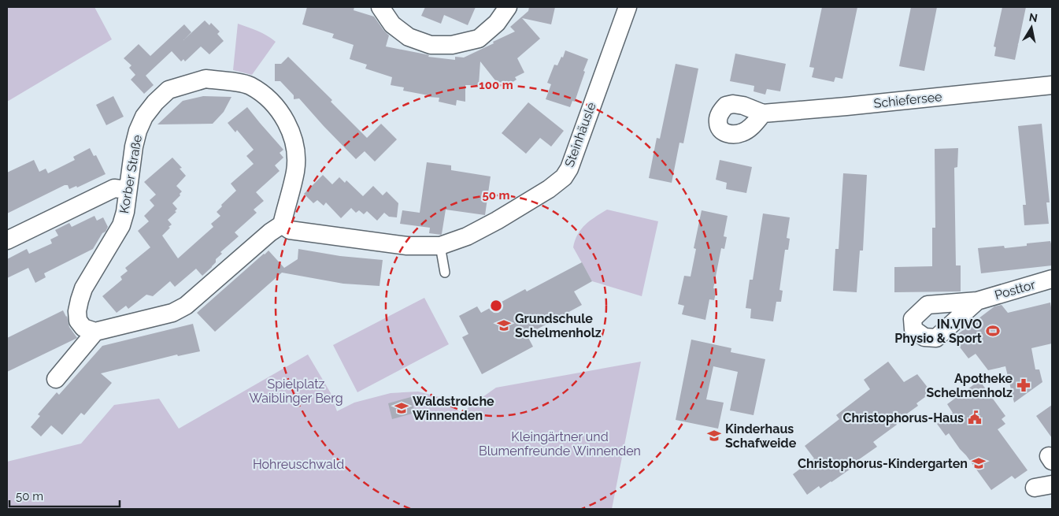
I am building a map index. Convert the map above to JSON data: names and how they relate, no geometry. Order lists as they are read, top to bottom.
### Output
{
  "streets": {
    "street": [
      "Schiefersee",
      "Steinhäusle",
      "Korber Straße",
      "Posttor"
    ]
  },
  "crossings": [
    ["Steinhäusle", "Korber Straße"]
  ],
  "parks": ["Spielplatz Waiblinger Berg", "Kleingärtner und Blumenfreunde Winnenden", "Hohreuschwald"],
  "places": {
    "school or university": [
      "Grundschule Schelmenholz",
      "Waldstrolche Winnenden",
      "Kinderhaus Schafweide",
      "Christophorus-Kindergarten"
    ],
    "sports": ["IN.VIVO Physio & Sport"],
    "pharmacy": ["Apotheke Schelmenholz"],
    "public building": ["Christophorus-Haus"]
  },
  "scale_bar": "50 m",
  "north": "top",
  "rings": ["100 m", "50 m"]
}
